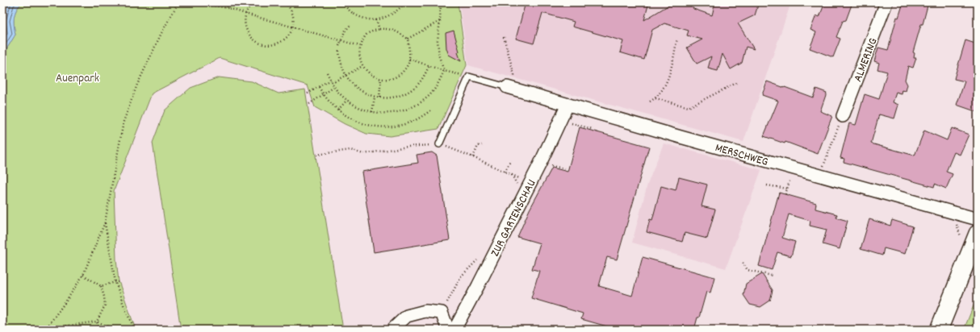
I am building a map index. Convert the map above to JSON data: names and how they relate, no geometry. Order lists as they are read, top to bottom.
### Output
{
  "streets": {
    "street": ["ALMERING", "MERSCHWEG", "ZUR GARTENSCHAU"]
  },
  "crossings": [
    ["MERSCHWEG", "ZUR GARTENSCHAU"]
  ],
  "parks": ["Auenpark"]
}
